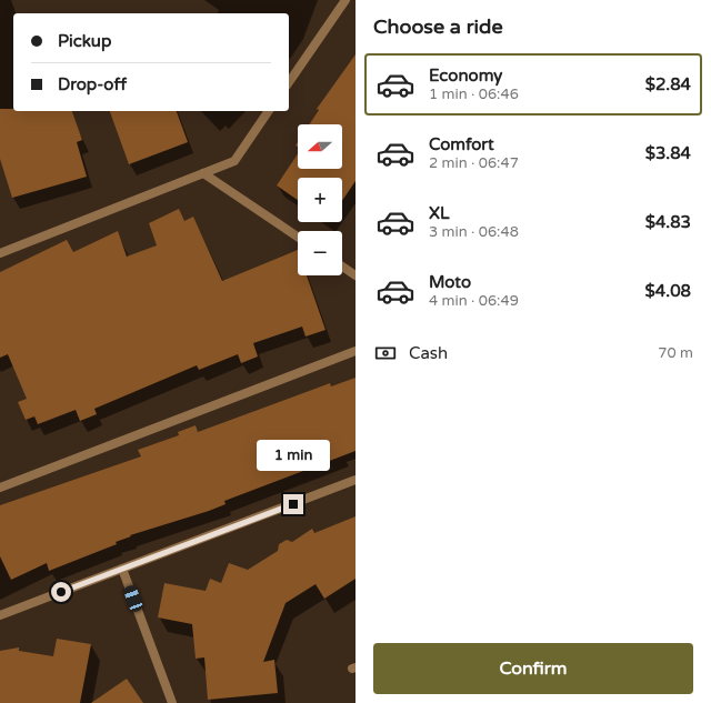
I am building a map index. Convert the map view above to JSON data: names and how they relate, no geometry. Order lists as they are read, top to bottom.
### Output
{
  "north": "left",
  "page": {
    "heading": "Choose a ride",
    "banner": ["Pickup", "Drop-off"],
    "list": [
      {
        "name": "Economy",
        "note": "1 min · 06:46",
        "value": "$2.84"
      },
      {
        "name": "Comfort",
        "note": "2 min · 06:47",
        "value": "$3.84"
      },
      {
        "name": "XL",
        "note": "3 min · 06:48",
        "value": "$4.83"
      },
      {
        "name": "Moto",
        "note": "4 min · 06:49",
        "value": "$4.08"
      }
    ],
    "map_buttons": ["+", "−"],
    "pay": ["Cash", "70 m"],
    "bubble": "1 min",
    "buttons": "Confirm"
  }
}
